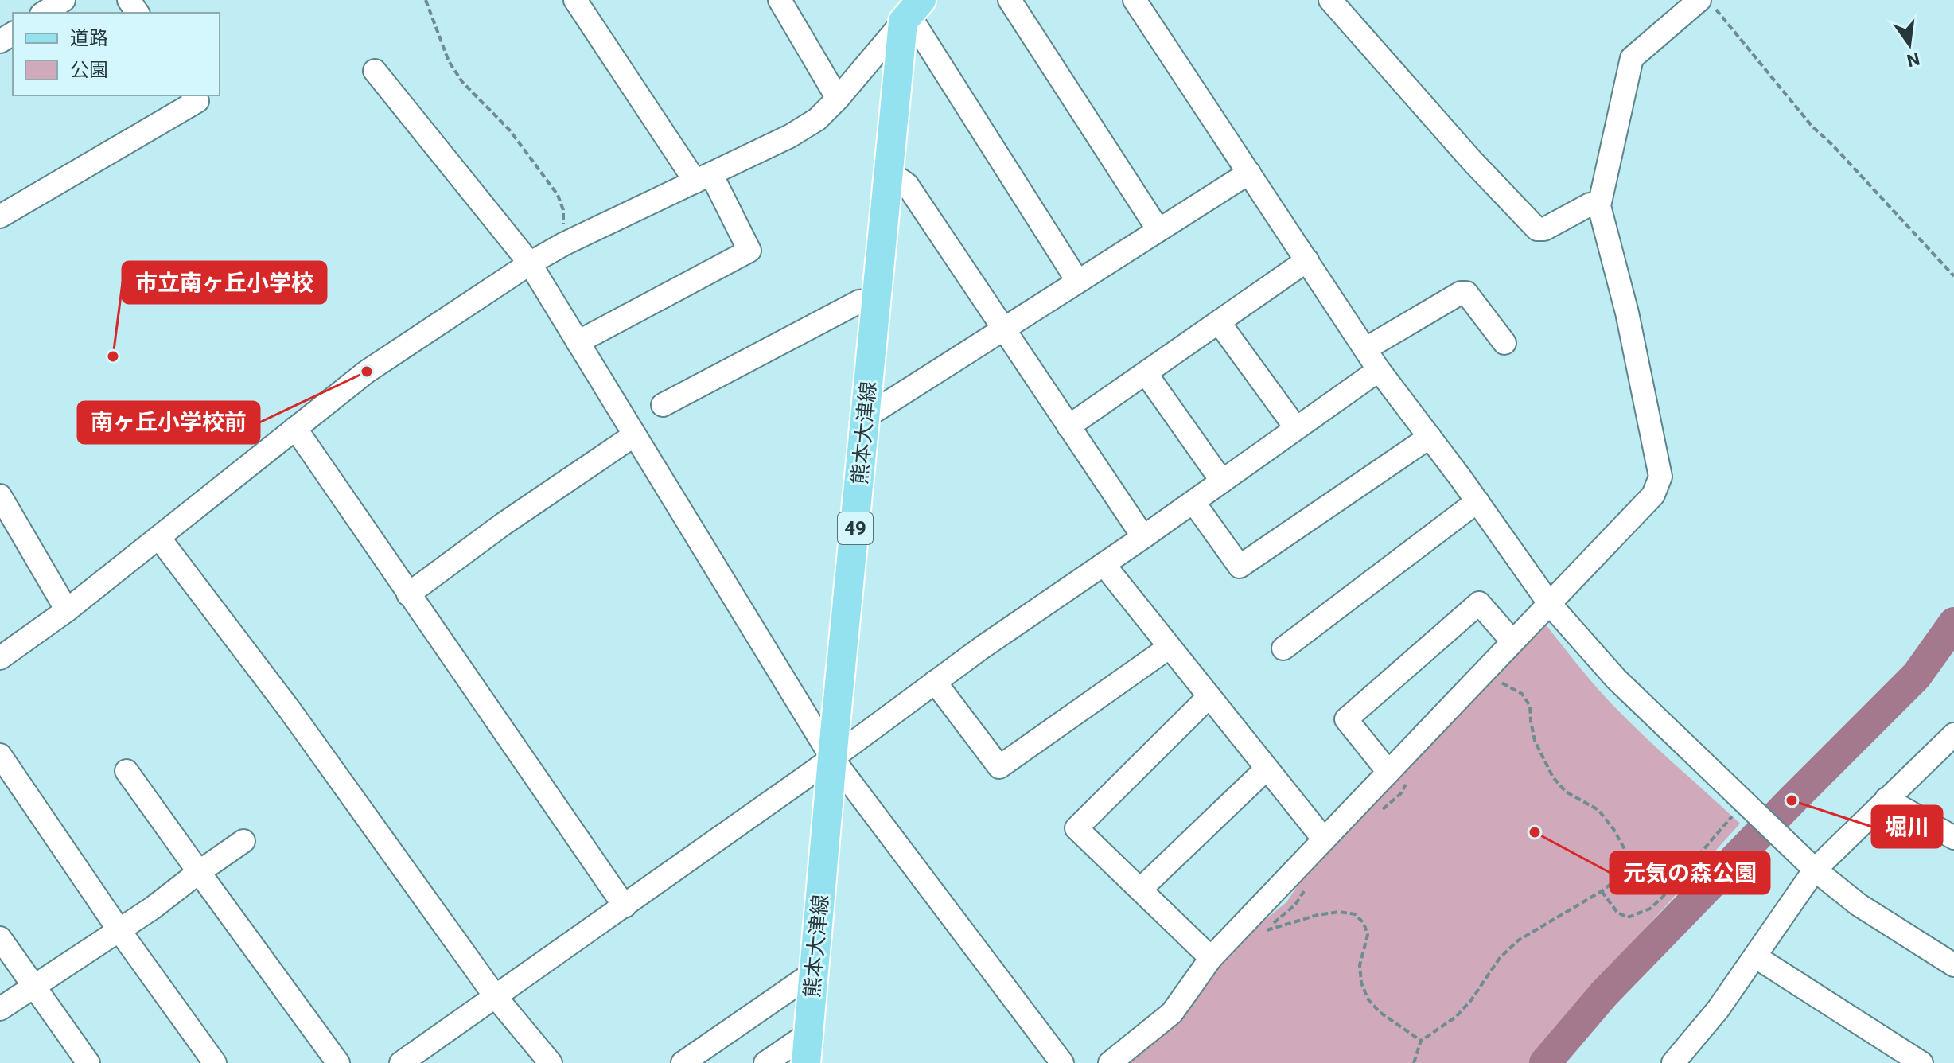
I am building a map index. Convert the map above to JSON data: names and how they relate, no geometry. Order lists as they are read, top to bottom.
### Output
{
  "streets": {
    "main road": ["熊本大津線", "49"]
  },
  "places": [
    "市立南ヶ丘小学校",
    "南ヶ丘小学校前",
    "堀川",
    "元気の森公園"
  ],
  "legend": ["道路", "公園"],
  "north": "bottom"
}
